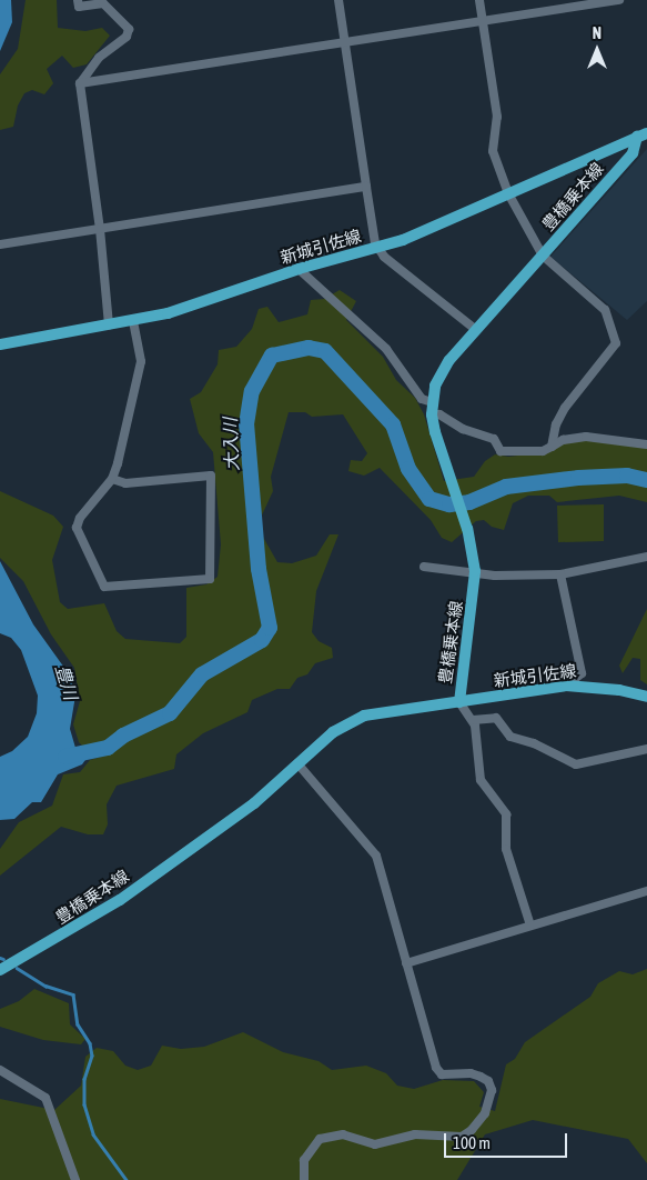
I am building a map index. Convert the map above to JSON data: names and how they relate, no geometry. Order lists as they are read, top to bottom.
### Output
{
  "streets": {
    "main road": ["豊橋乗本線", "新城引佐線"]
  },
  "crossings": [
    ["豊橋乗本線", "新城引佐線"]
  ],
  "water": ["大入川", "豊川"],
  "scale_bar": "100 m",
  "north": "top"
}
